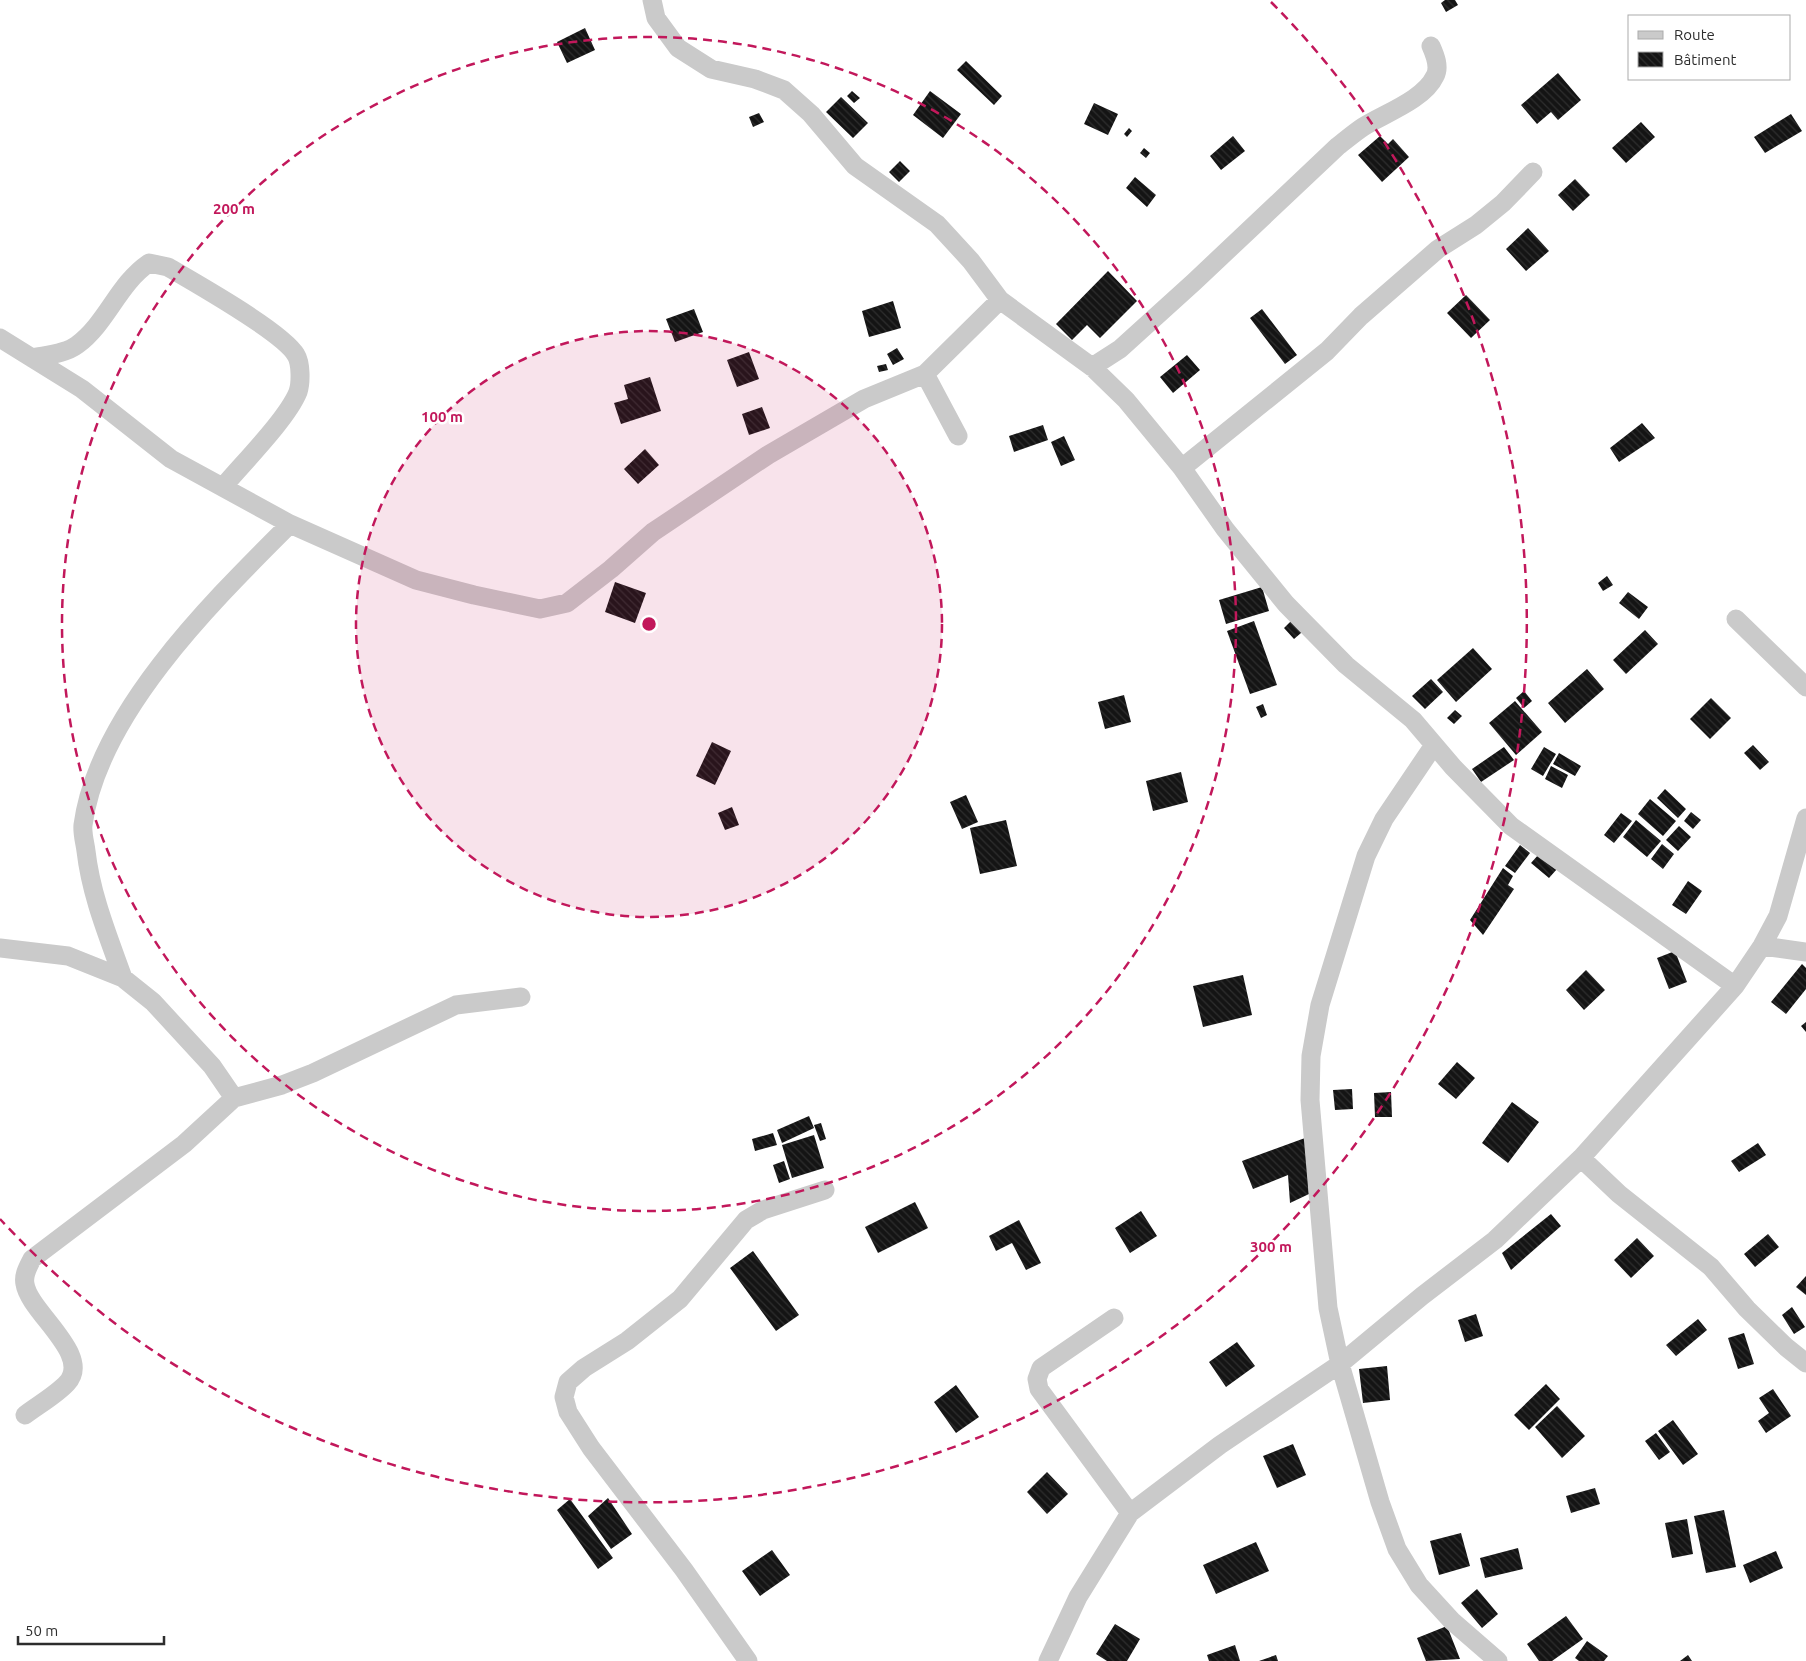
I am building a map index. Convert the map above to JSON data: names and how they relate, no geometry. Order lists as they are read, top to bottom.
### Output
{
  "legend": ["Route", "Bâtiment"],
  "scale_bar": "50 m",
  "rings": ["200 m", "100 m", "300 m"]
}
